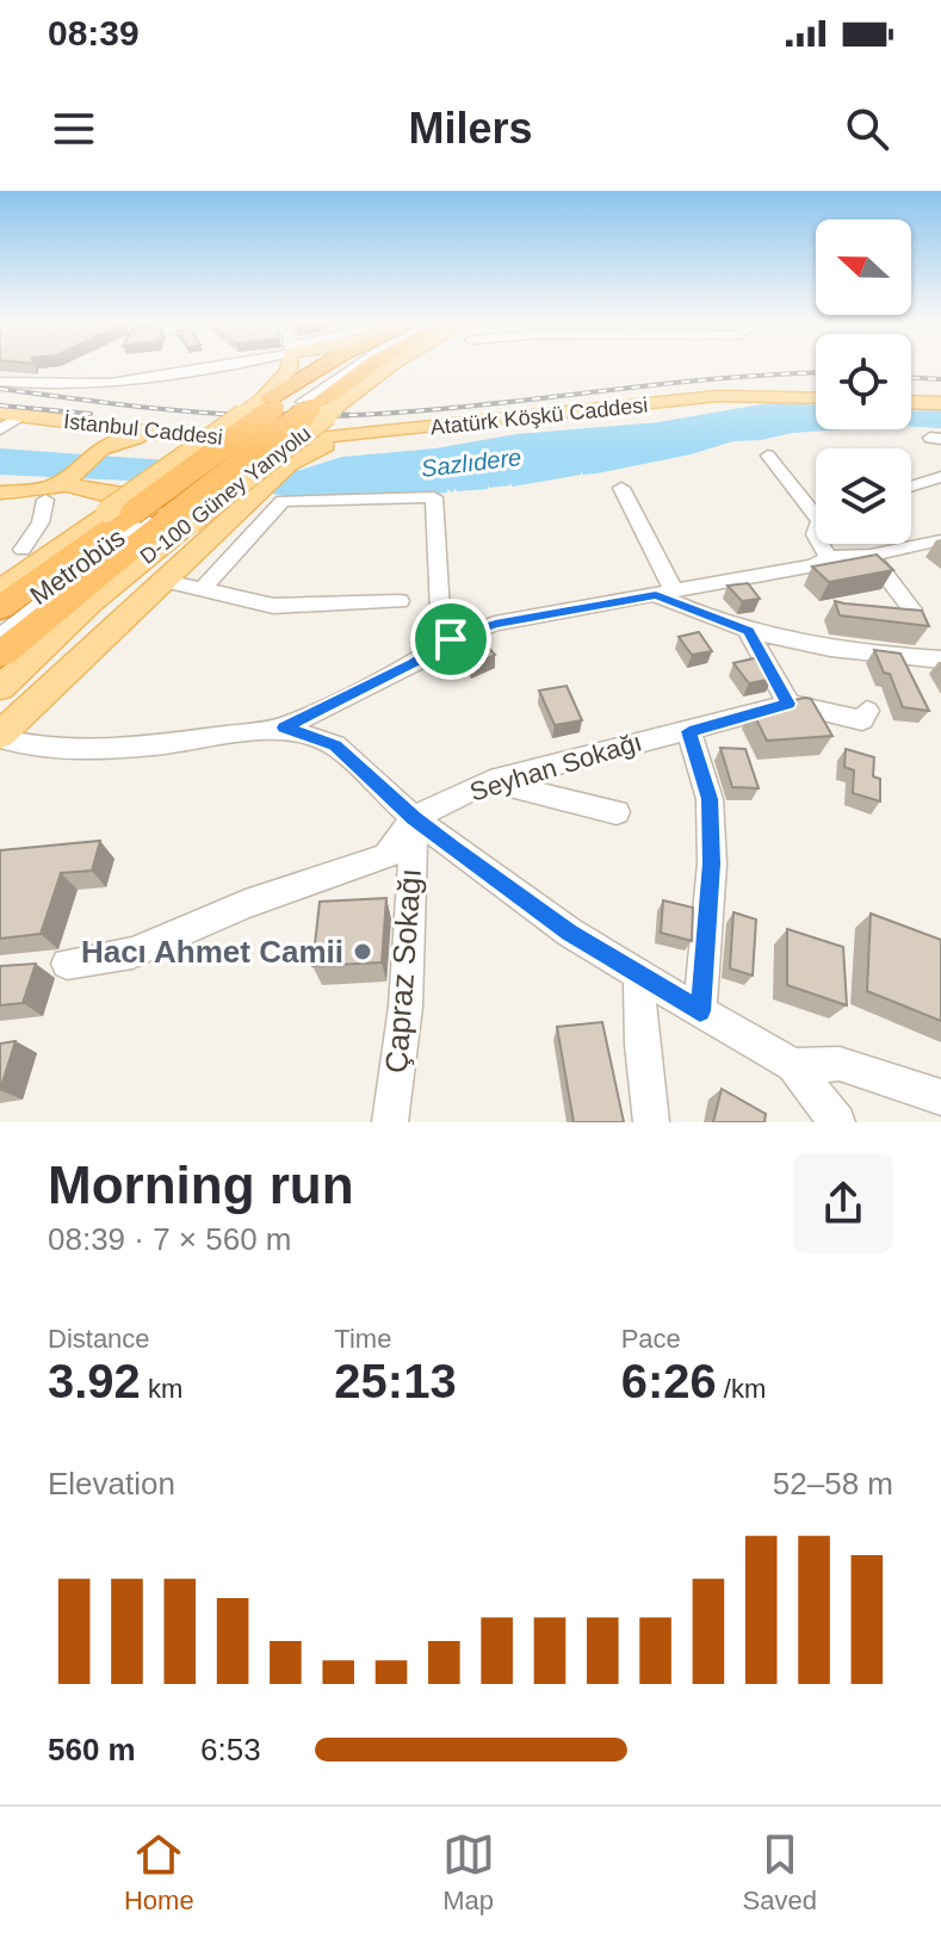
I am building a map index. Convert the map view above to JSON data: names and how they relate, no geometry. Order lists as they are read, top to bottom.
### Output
{
  "streets": {
    "main road": ["Atatürk Köşkü Caddesi", "İstanbul Caddesi", "D-100 Güney Yanyolu"],
    "street": ["Metrobüs", "Seyhan Sokağı", "Çapraz Sokağı"]
  },
  "crossings": [
    ["Atatürk Köşkü Caddesi", "İstanbul Caddesi"],
    ["Seyhan Sokağı", "Çapraz Sokağı"]
  ],
  "water": ["Sazlıdere"],
  "places": ["Hacı Ahmet Camii"],
  "north": "left",
  "page": {
    "status": "08:39",
    "header": "Milers",
    "heading": ["Morning run", "08:39 · 7 × 560 m"],
    "stats": [
      ["Distance", "3.92 km"],
      ["Time", "25:13"],
      ["Pace", "6:26 /km"]
    ],
    "chart": ["Elevation", "52–58 m"],
    "list": [
      {
        "name": "560 m",
        "note": "6:53"
      }
    ],
    "tabs": ["Home", "Map", "Saved"]
  }
}
